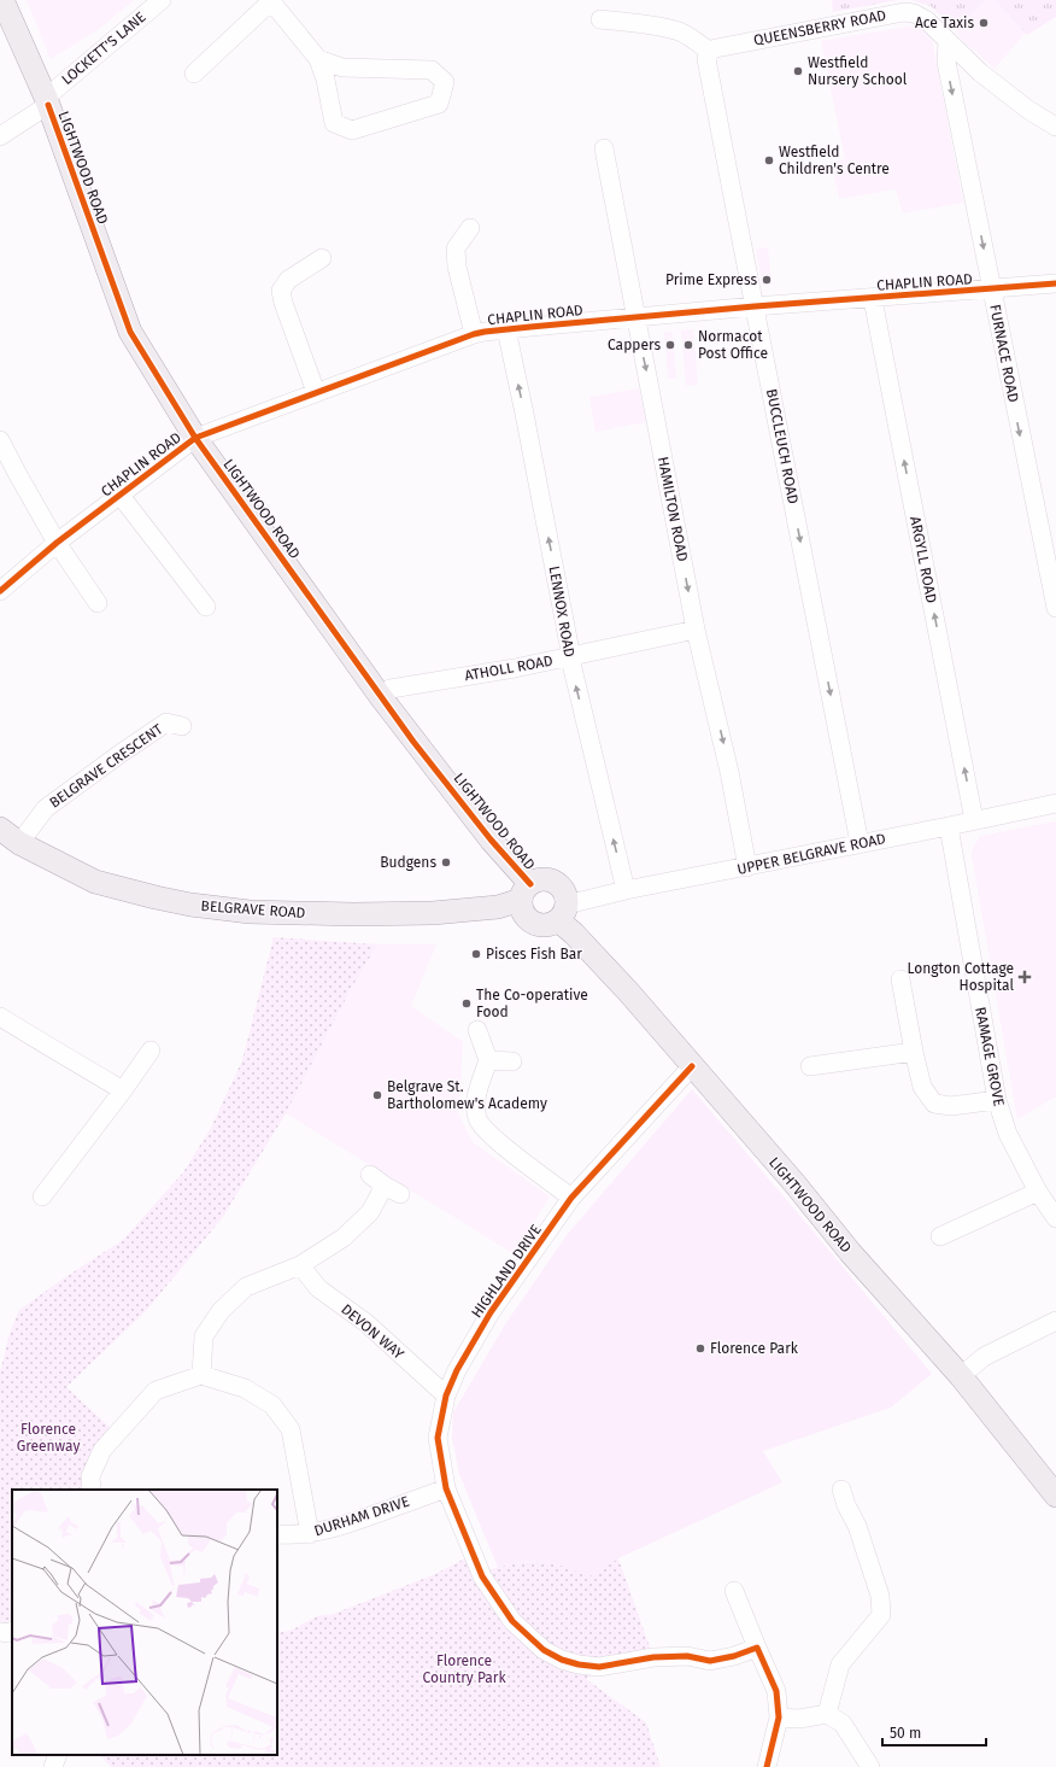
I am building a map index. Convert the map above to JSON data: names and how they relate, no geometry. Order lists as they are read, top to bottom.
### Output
{
  "streets": {
    "main road": ["LIGHTWOOD ROAD", "BELGRAVE ROAD"],
    "street": [
      "QUEENSBERRY ROAD",
      "LOCKETT'S LANE",
      "CHAPLIN ROAD",
      "FURNACE ROAD",
      "BUCCLEUCH ROAD",
      "HAMILTON ROAD",
      "ARGYLL ROAD",
      "LENNOX ROAD",
      "ATHOLL ROAD",
      "BELGRAVE CRESCENT",
      "UPPER BELGRAVE ROAD",
      "RAMAGE GROVE",
      "HIGHLAND DRIVE",
      "DEVON WAY",
      "DURHAM DRIVE"
    ]
  },
  "crossings": [
    ["QUEENSBERRY ROAD", "FURNACE ROAD"],
    ["QUEENSBERRY ROAD", "BUCCLEUCH ROAD"],
    ["LOCKETT'S LANE", "LIGHTWOOD ROAD"],
    ["LIGHTWOOD ROAD", "CHAPLIN ROAD"],
    ["LIGHTWOOD ROAD", "ATHOLL ROAD"],
    ["LIGHTWOOD ROAD", "UPPER BELGRAVE ROAD"],
    ["LIGHTWOOD ROAD", "BELGRAVE ROAD"],
    ["LIGHTWOOD ROAD", "HIGHLAND DRIVE"],
    ["CHAPLIN ROAD", "FURNACE ROAD"],
    ["CHAPLIN ROAD", "BUCCLEUCH ROAD"],
    ["CHAPLIN ROAD", "HAMILTON ROAD"],
    ["CHAPLIN ROAD", "ARGYLL ROAD"],
    ["CHAPLIN ROAD", "LENNOX ROAD"],
    ["BUCCLEUCH ROAD", "UPPER BELGRAVE ROAD"],
    ["HAMILTON ROAD", "ATHOLL ROAD"],
    ["HAMILTON ROAD", "UPPER BELGRAVE ROAD"],
    ["ARGYLL ROAD", "UPPER BELGRAVE ROAD"],
    ["LENNOX ROAD", "ATHOLL ROAD"],
    ["LENNOX ROAD", "UPPER BELGRAVE ROAD"],
    ["BELGRAVE CRESCENT", "BELGRAVE ROAD"],
    ["UPPER BELGRAVE ROAD", "BELGRAVE ROAD"],
    ["UPPER BELGRAVE ROAD", "RAMAGE GROVE"],
    ["HIGHLAND DRIVE", "DEVON WAY"],
    ["HIGHLAND DRIVE", "DURHAM DRIVE"]
  ],
  "one_way": [
    "FURNACE ROAD",
    "BUCCLEUCH ROAD",
    "HAMILTON ROAD",
    "ARGYLL ROAD",
    "LENNOX ROAD"
  ],
  "parks": ["Florence Greenway", "Florence Country Park"],
  "places": {
    "other": [
      "Ace Taxis",
      "Westfield Nursery School",
      "Westfield Children's Centre",
      "Prime Express",
      "Cappers",
      "Normacot Post Office",
      "Budgens",
      "Pisces Fish Bar",
      "The Co-operative Food",
      "Belgrave St. Bartholomew's Academy",
      "Florence Park"
    ],
    "health": ["Longton Cottage Hospital"]
  },
  "scale_bar": "50 m"
}
